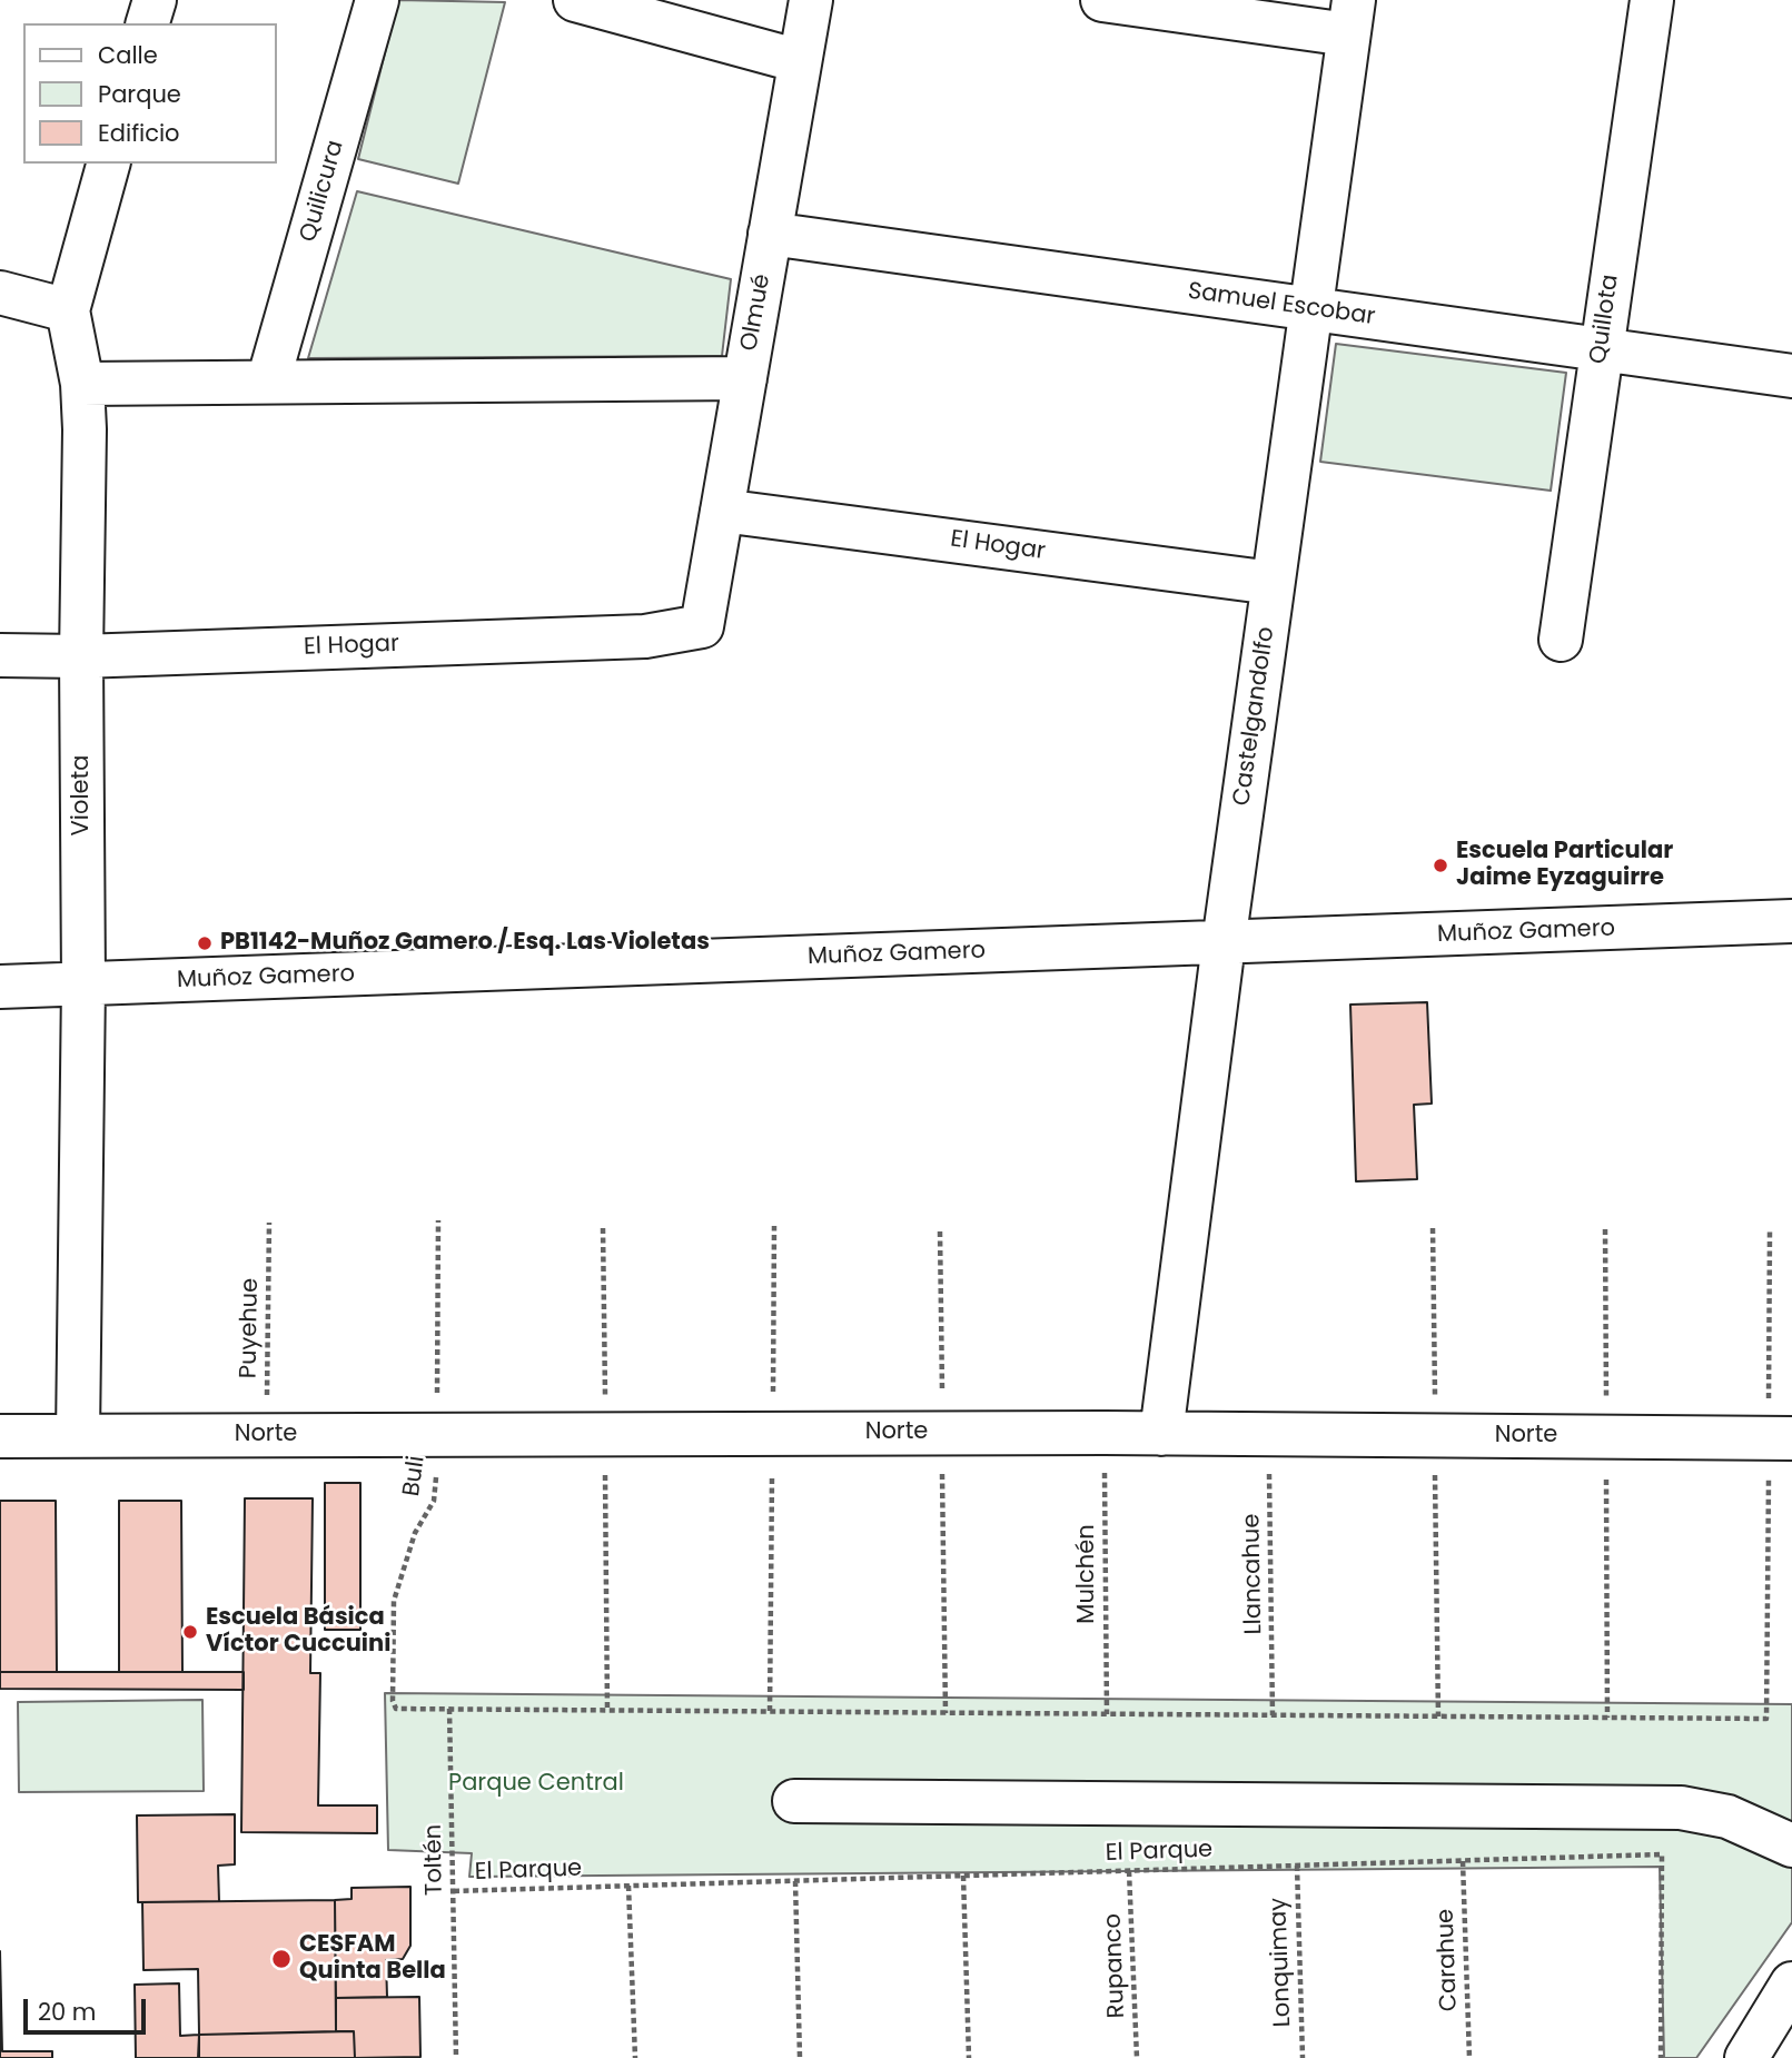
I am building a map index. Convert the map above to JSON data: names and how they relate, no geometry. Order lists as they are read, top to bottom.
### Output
{
  "streets": {
    "street": [
      "Quilicura",
      "Samuel Escobar",
      "Olmué",
      "Quillota",
      "El Hogar",
      "Castelgandolfo",
      "Violeta",
      "Muñoz Gamero",
      "Norte"
    ],
    "path": [
      "Puyehue",
      "Buli",
      "Mulchén",
      "Llancahue",
      "El Parque",
      "Toltén",
      "Carahue",
      "Lonquimay",
      "Rupanco"
    ]
  },
  "crossings": [
    ["Samuel Escobar", "Olmué"],
    ["Samuel Escobar", "Quillota"],
    ["Samuel Escobar", "Castelgandolfo"],
    ["Olmué", "El Hogar"],
    ["El Hogar", "Castelgandolfo"],
    ["El Hogar", "Violeta"],
    ["Castelgandolfo", "Muñoz Gamero"],
    ["Castelgandolfo", "Norte"],
    ["Violeta", "Muñoz Gamero"],
    ["Violeta", "Norte"],
    ["Puyehue", "Norte"],
    ["Norte", "Buli"],
    ["Norte", "Mulchén"],
    ["Norte", "Llancahue"],
    ["Buli", "Toltén"],
    ["El Parque", "Toltén"],
    ["El Parque", "Carahue"],
    ["El Parque", "Lonquimay"],
    ["El Parque", "Rupanco"]
  ],
  "parks": ["Parque Central"],
  "places": [
    "Escuela Particular Jaime Eyzaguirre",
    "PB1142-Muñoz Gamero / Esq. Las Violetas",
    "Escuela Básica Víctor Cuccuini",
    "CESFAM Quinta Bella"
  ],
  "legend": ["Calle", "Parque", "Edificio"],
  "scale_bar": "20 m"
}
